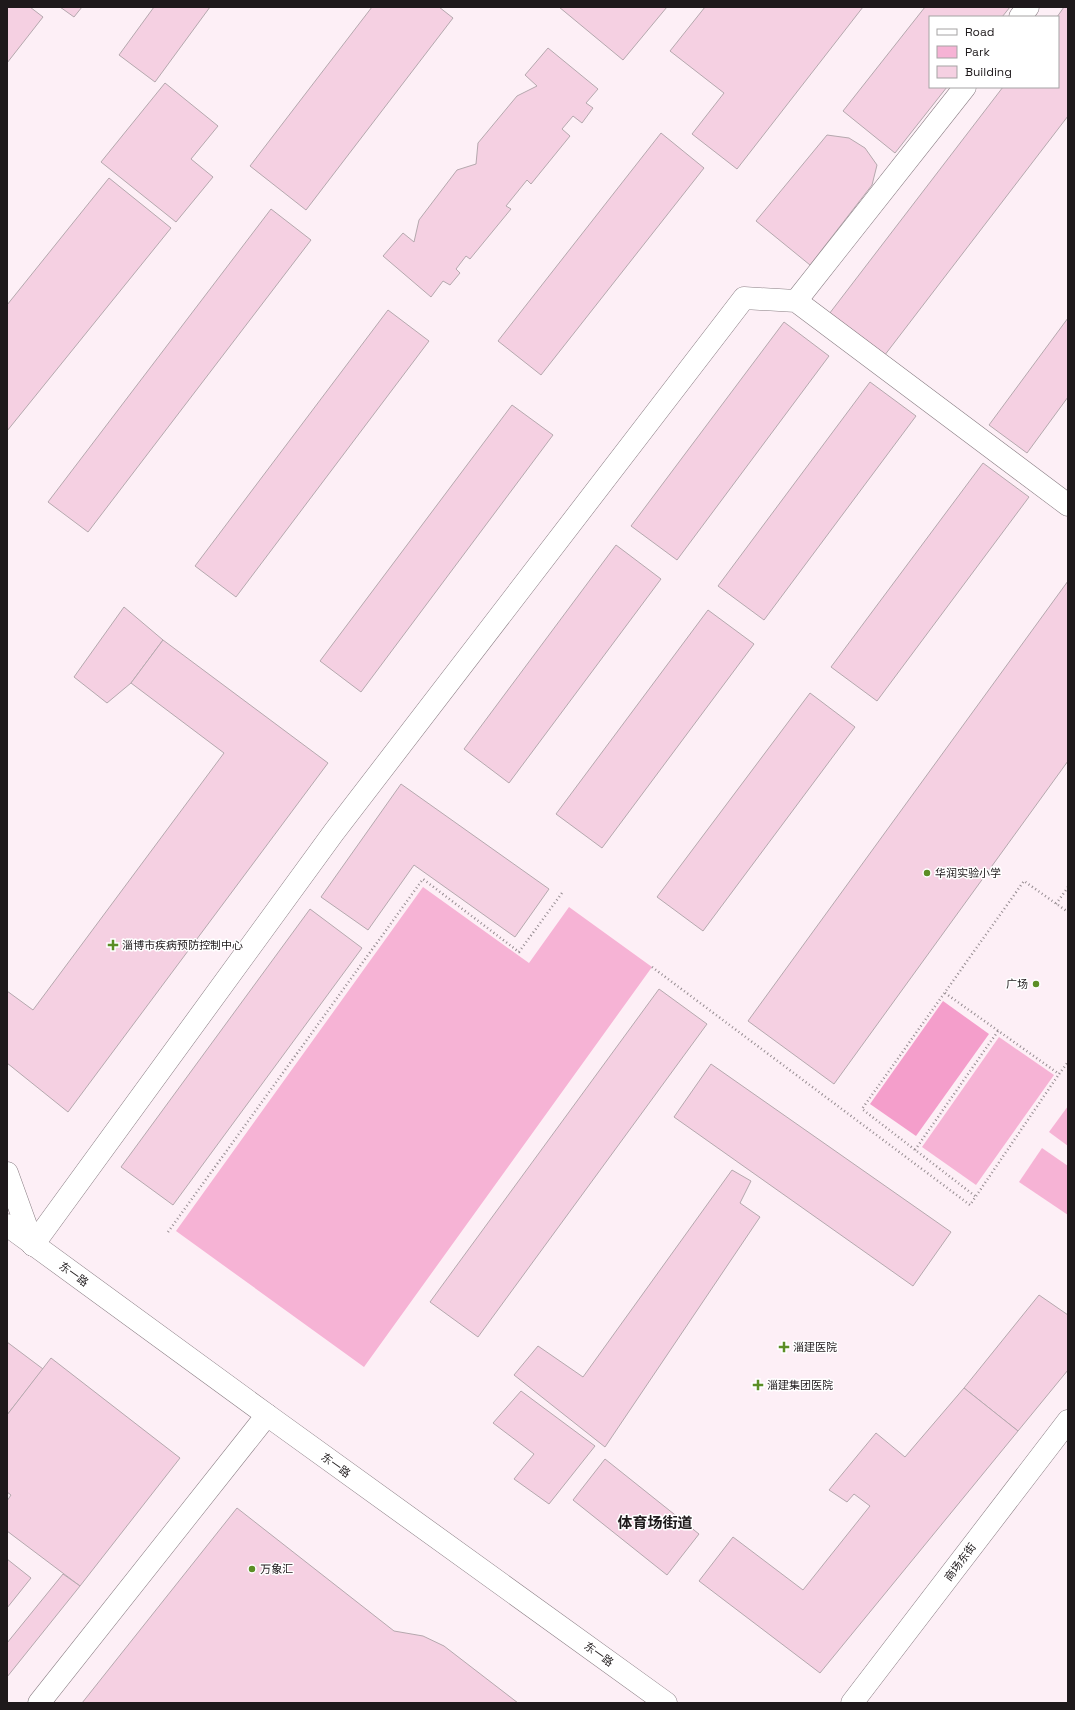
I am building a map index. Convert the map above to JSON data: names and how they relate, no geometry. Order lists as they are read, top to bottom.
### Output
{
  "streets": {
    "street": ["东一路", "商场东街"]
  },
  "districts": ["体育场街道"],
  "places": {
    "other": ["华润实验小学", "广场", "万象汇"],
    "health": ["淄博市疾病预防控制中心", "淄建医院", "淄建集团医院"]
  },
  "legend": ["Road", "Park", "Building"]
}
